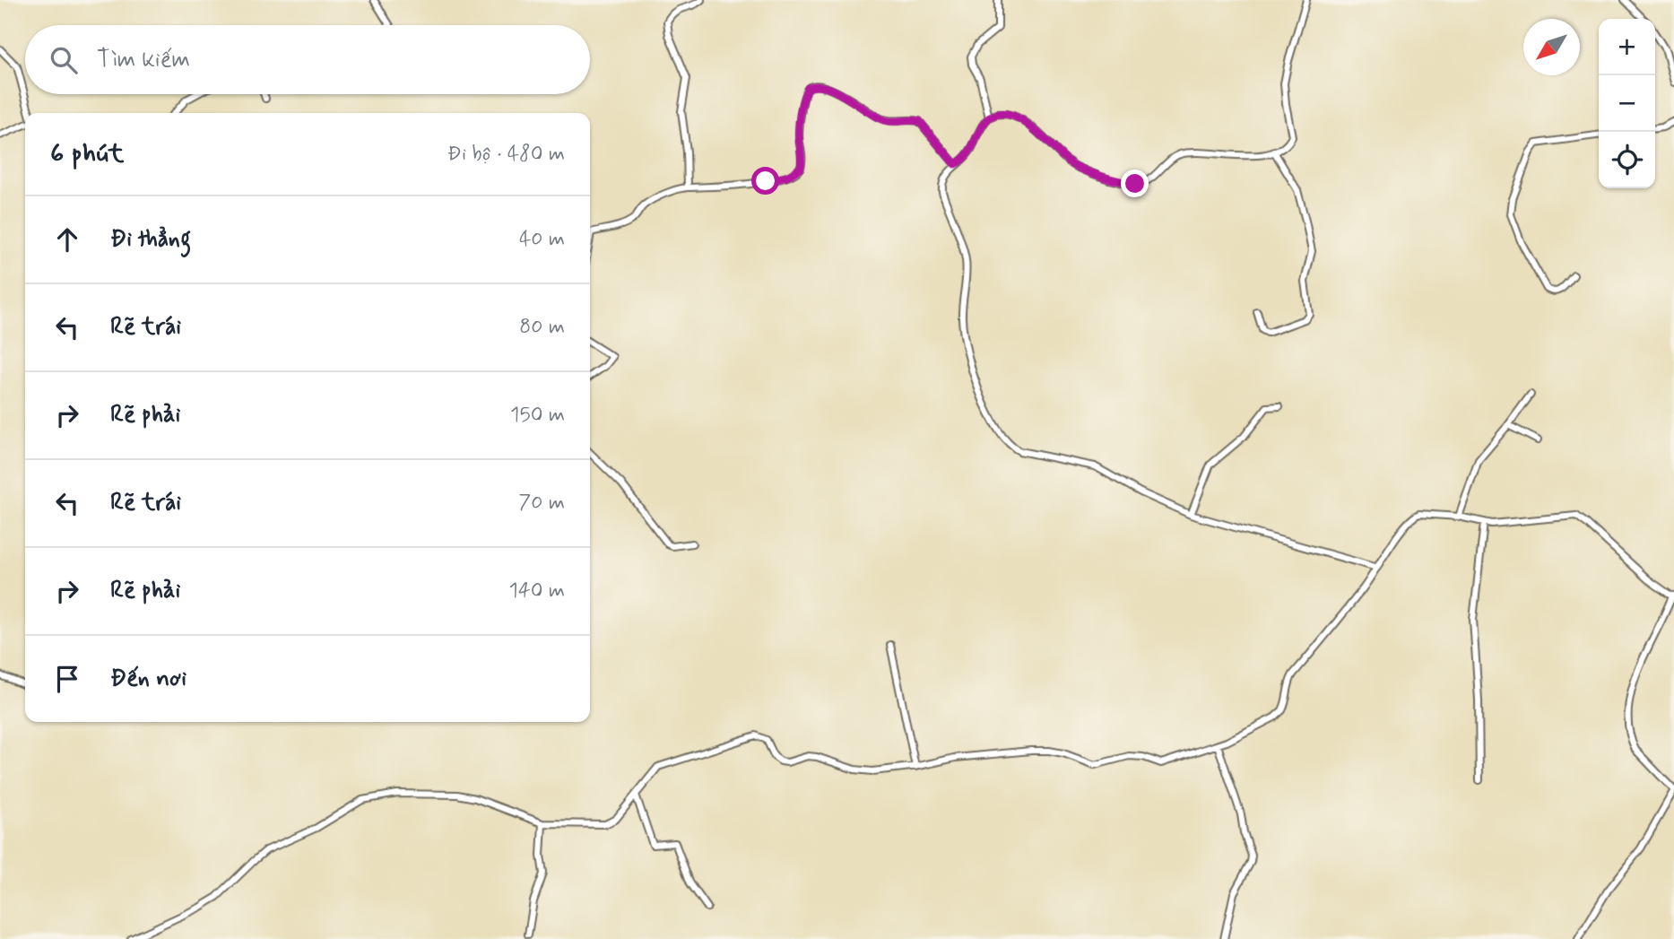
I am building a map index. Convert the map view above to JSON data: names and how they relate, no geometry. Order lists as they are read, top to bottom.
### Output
{
  "north": "bottom left",
  "page": {
    "map_buttons": ["+", "−"],
    "search": "Tìm kiếm",
    "heading": ["6 phút", "Đi bộ · 480 m"],
    "list": [
      ["Đi thẳng", "40 m"],
      ["Rẽ trái", "80 m"],
      ["Rẽ phải", "150 m"],
      ["Rẽ trái", "70 m"],
      ["Rẽ phải", "140 m"],
      "Đến nơi"
    ]
  }
}
